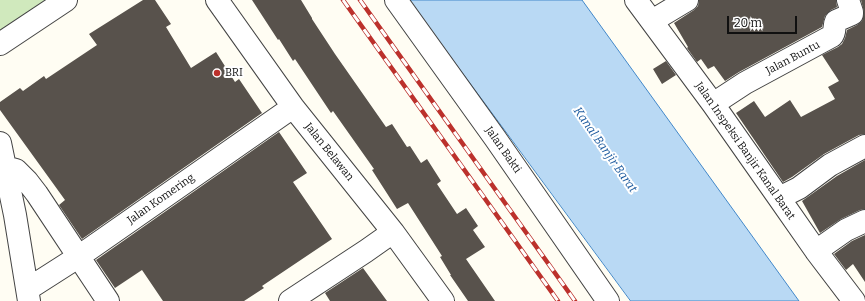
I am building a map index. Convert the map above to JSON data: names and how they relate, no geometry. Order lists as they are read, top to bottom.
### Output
{
  "streets": {
    "street": [
      "Jalan Buntu",
      "Jalan Bakti",
      "Jalan Inspeksi Banjir Kanal Barat",
      "Jalan Belawan",
      "Jalan Komering"
    ]
  },
  "crossings": [
    ["Jalan Buntu", "Jalan Inspeksi Banjir Kanal Barat"],
    ["Jalan Belawan", "Jalan Komering"]
  ],
  "water": ["Kanal Banjir Barat"],
  "places": ["BRI"],
  "scale_bar": "20 m"
}
